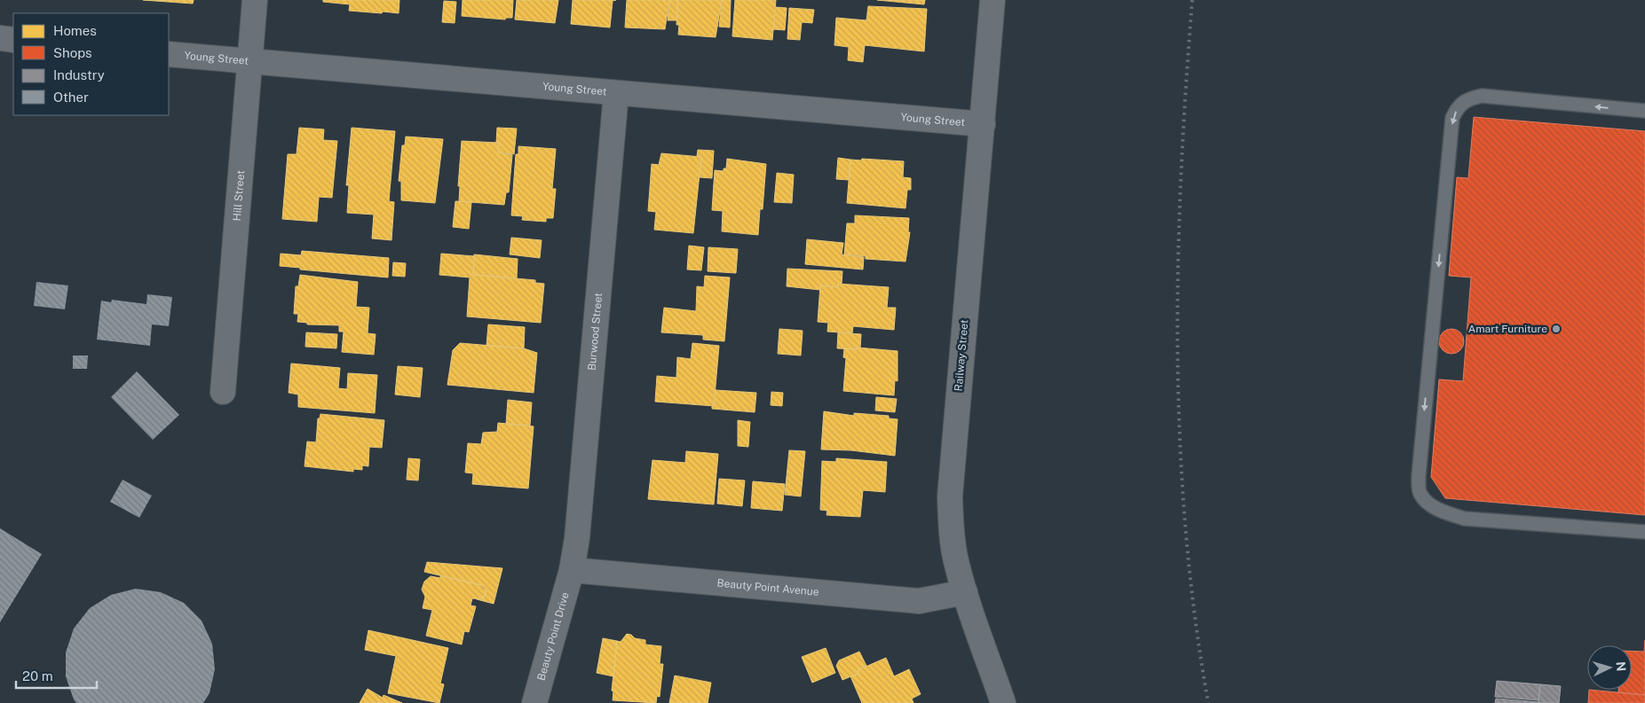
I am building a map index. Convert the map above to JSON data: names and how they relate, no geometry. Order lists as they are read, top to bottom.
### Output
{
  "streets": {
    "street": [
      "Young Street",
      "Hill Street",
      "Burwood Street",
      "Railway Street",
      "Beauty Point Avenue",
      "Beauty Point Drive"
    ]
  },
  "crossings": [
    ["Young Street", "Hill Street"],
    ["Young Street", "Burwood Street"],
    ["Young Street", "Railway Street"],
    ["Burwood Street", "Beauty Point Avenue"],
    ["Burwood Street", "Beauty Point Drive"],
    ["Railway Street", "Beauty Point Avenue"],
    ["Beauty Point Avenue", "Beauty Point Drive"]
  ],
  "places": ["Amart Furniture"],
  "legend": [
    "Homes",
    "Shops",
    "Industry",
    "Other"
  ],
  "scale_bar": "20 m",
  "north": "right"
}
